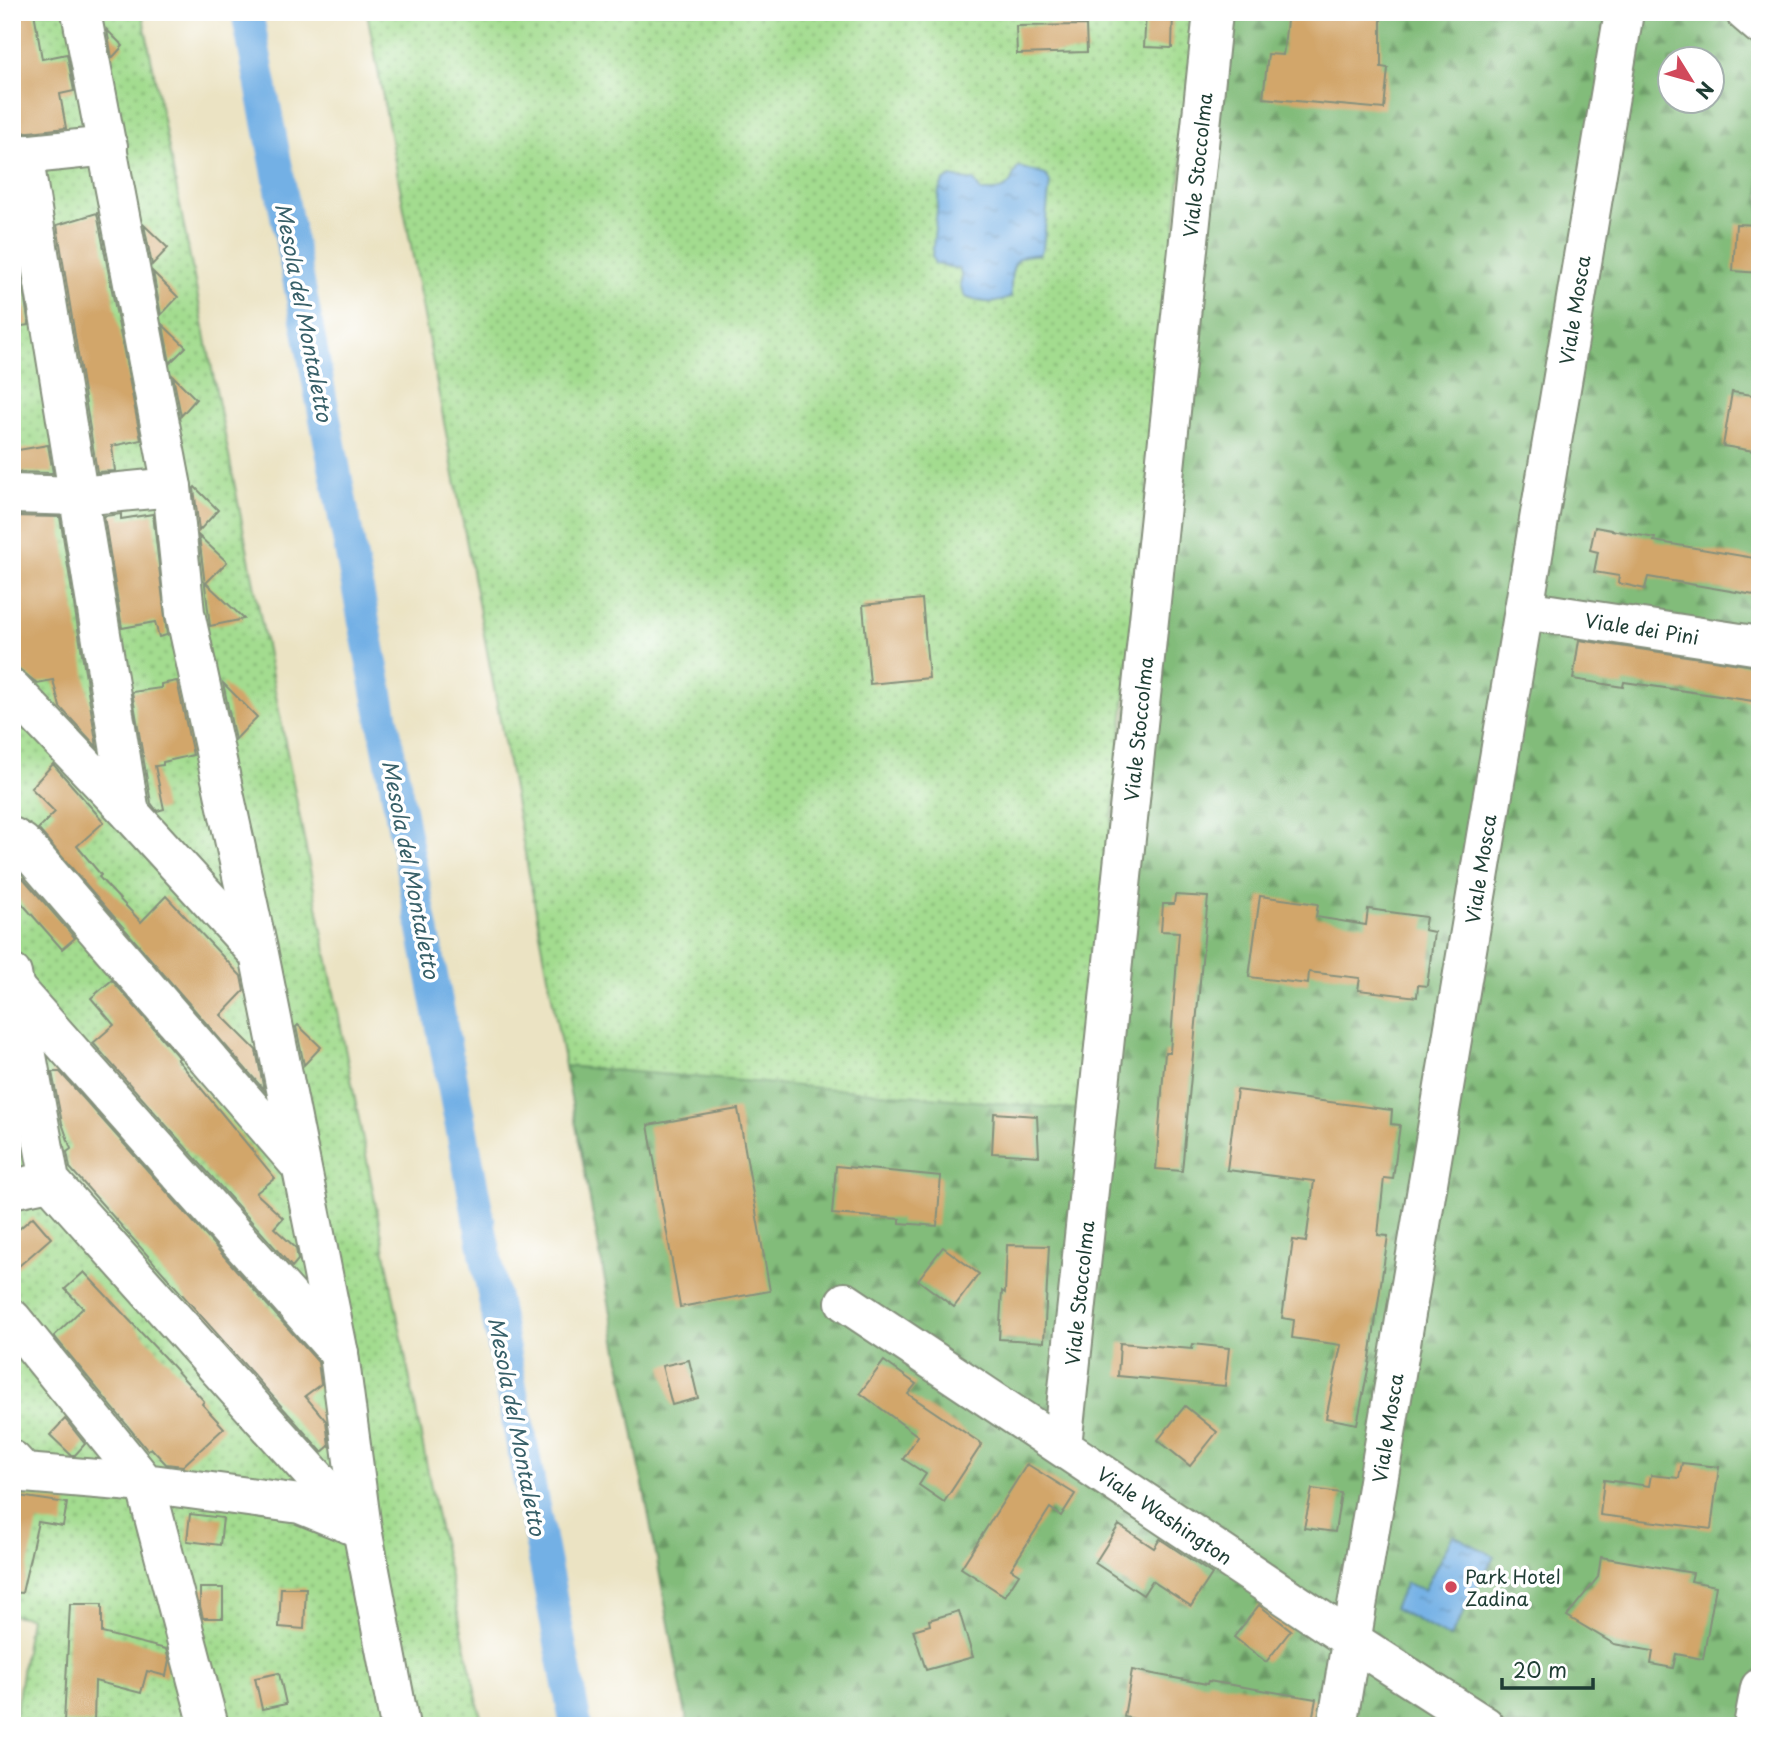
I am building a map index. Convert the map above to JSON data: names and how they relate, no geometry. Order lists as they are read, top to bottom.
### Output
{
  "streets": {
    "street": [
      "Viale Stoccolma",
      "Viale Mosca",
      "Viale dei Pini",
      "Viale Washington"
    ]
  },
  "crossings": [
    ["Viale Stoccolma", "Viale Washington"],
    ["Viale Mosca", "Viale dei Pini"],
    ["Viale Mosca", "Viale Washington"]
  ],
  "water": ["Mesola del Montaletto"],
  "places": ["Park Hotel Zadina"],
  "scale_bar": "20 m",
  "north": "bottom right"
}
